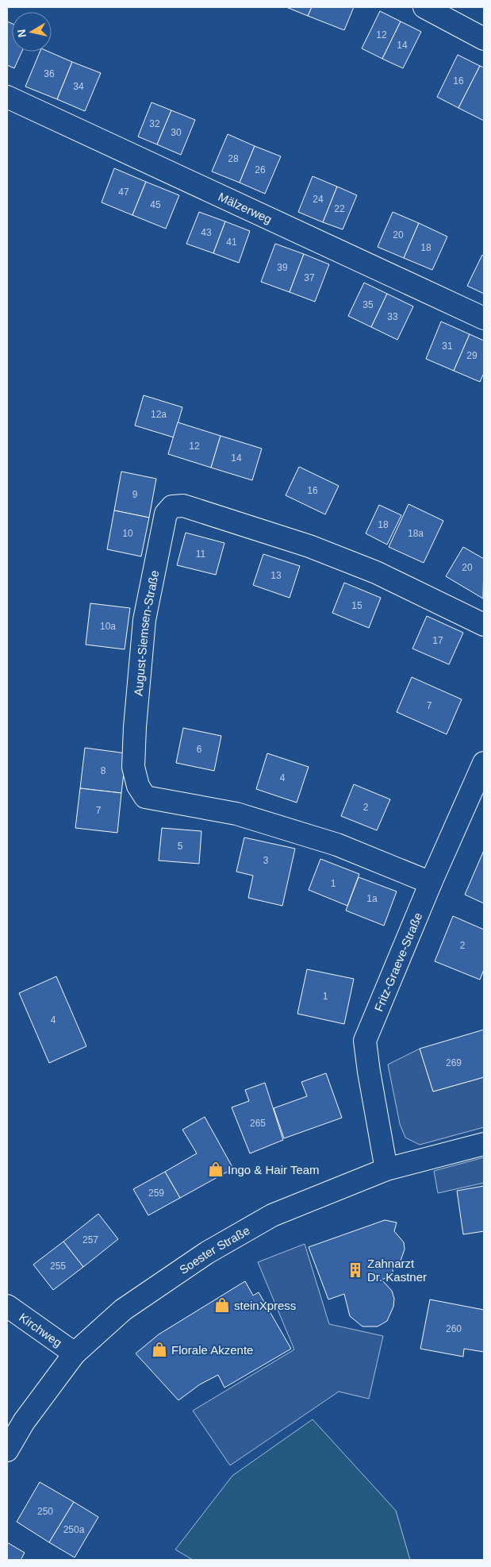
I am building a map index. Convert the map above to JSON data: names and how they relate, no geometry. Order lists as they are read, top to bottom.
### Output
{
  "streets": {
    "street": [
      "Mälzerweg",
      "August-Siemsen-Straße",
      "Fritz-Graeve-Straße",
      "Soester Straße",
      "Kirchweg"
    ]
  },
  "crossings": [
    ["August-Siemsen-Straße", "Fritz-Graeve-Straße"],
    ["Fritz-Graeve-Straße", "Soester Straße"],
    ["Soester Straße", "Kirchweg"]
  ],
  "places": {
    "shop": ["Ingo & Hair Team", "steinXpress", "Florale Akzente"],
    "building": ["Zahnarzt Dr. Kastner"]
  },
  "house_numbers": [
    "12",
    "14",
    "36",
    "16",
    "34",
    "32",
    "30",
    "28",
    "26",
    "47",
    "24",
    "45",
    "22",
    "43",
    "20",
    "41",
    "18",
    "39",
    "37",
    "35",
    "33",
    "31",
    "29",
    "12a",
    "12",
    "14",
    "16",
    "9",
    "18",
    "10",
    "18a",
    "11",
    "20",
    "13",
    "15",
    "10a",
    "17",
    "7",
    "6",
    "8",
    "4",
    "2",
    "7",
    "5",
    "3",
    "1",
    "1a",
    "2",
    "1",
    "4",
    "269",
    "265",
    "259",
    "257",
    "255",
    "260",
    "250",
    "250a"
  ],
  "north": "left"
}
